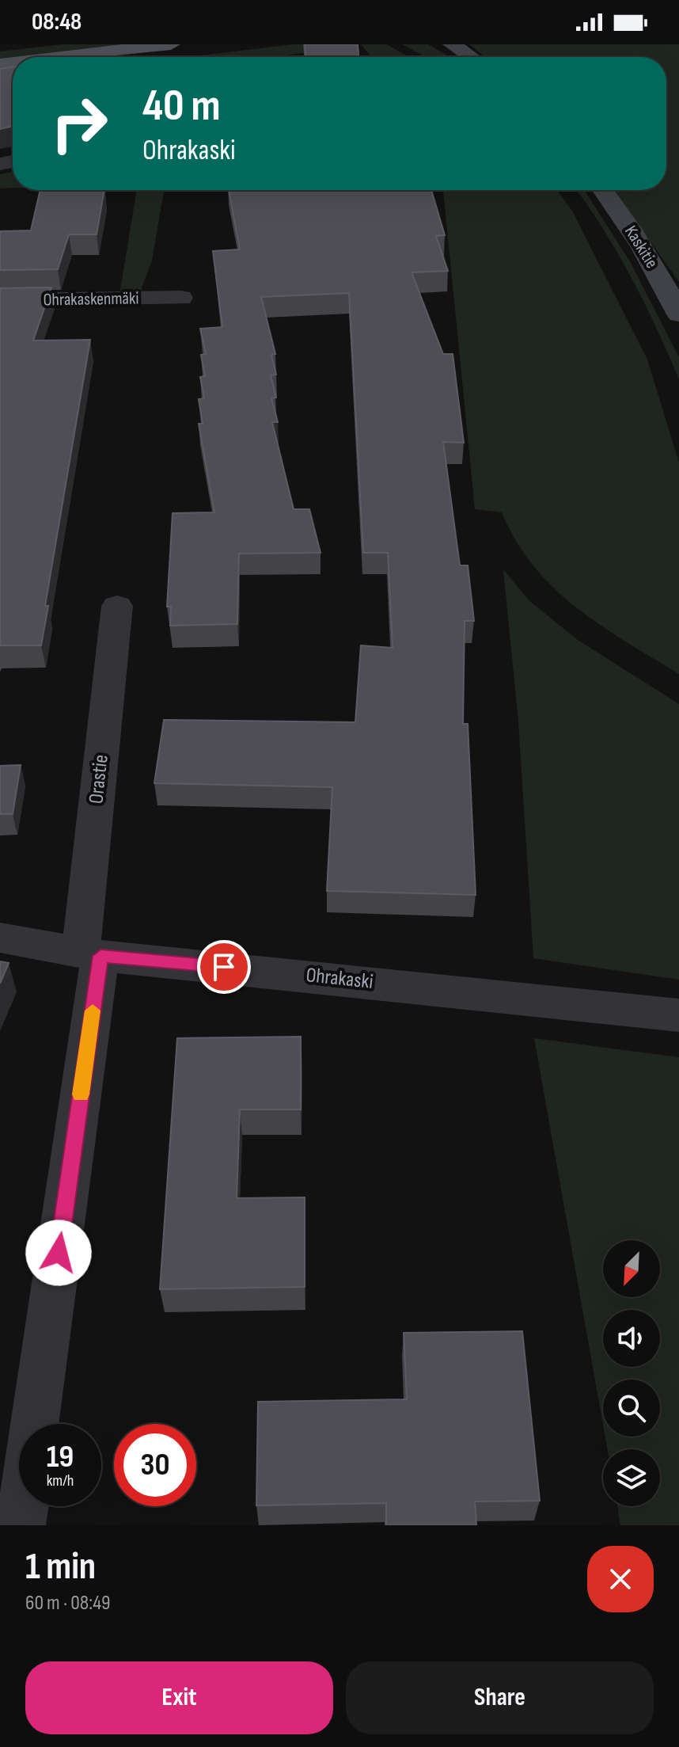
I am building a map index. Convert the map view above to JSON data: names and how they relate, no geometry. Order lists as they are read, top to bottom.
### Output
{
  "streets": {
    "street": [
      "Kaskitie",
      "Ohrakaskenmäki",
      "Orastie",
      "Ohrakaski"
    ]
  },
  "crossings": [
    ["Orastie", "Ohrakaski"]
  ],
  "north": "bottom left",
  "page": {
    "status": "08:48",
    "turn": ["40 m", "Ohrakaski"],
    "speed": "19 km/h",
    "limit": "30",
    "heading": ["1 min", "60 m · 08:49"],
    "buttons": ["Exit", "Share"]
  }
}
